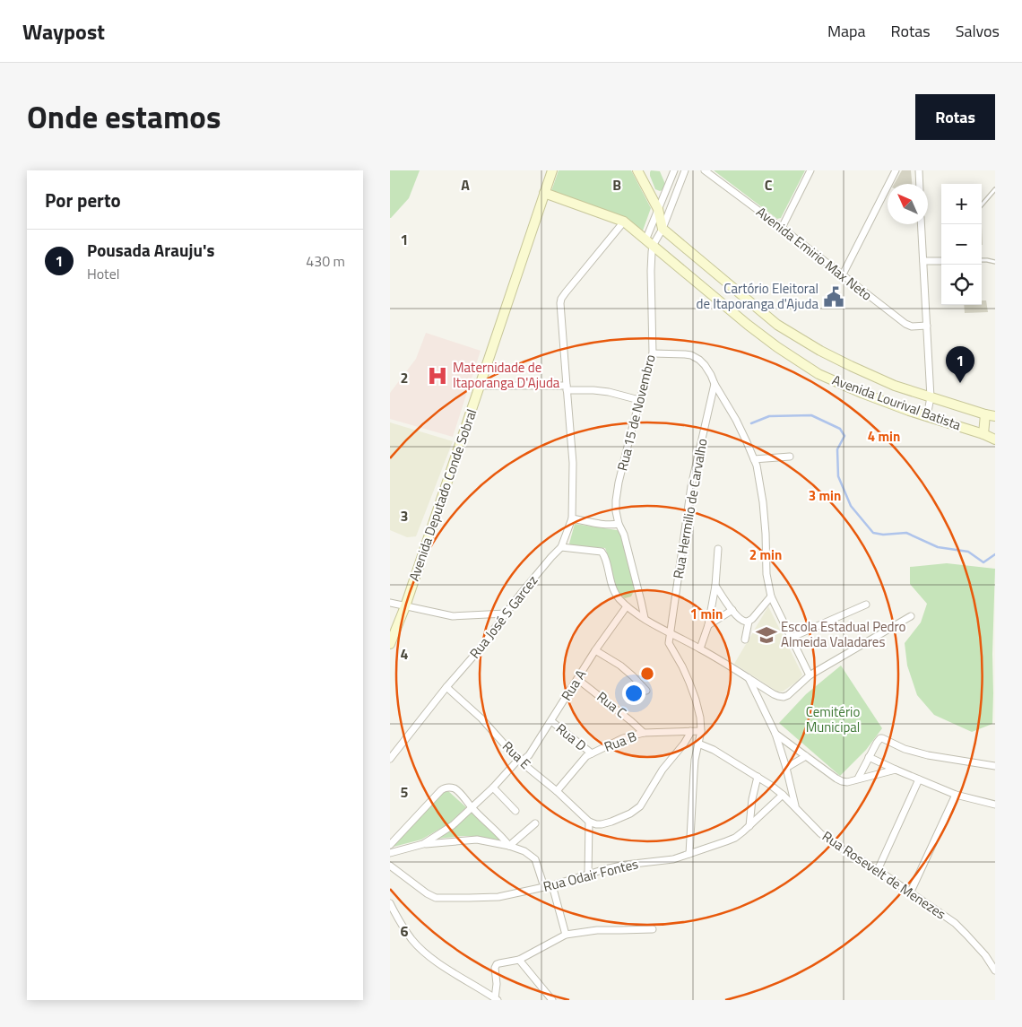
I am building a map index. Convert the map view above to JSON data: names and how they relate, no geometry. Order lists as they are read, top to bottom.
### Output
{
  "streets": {
    "main road": ["Avenida Lourival Batista", "Avenida Deputado Conde Sobral"],
    "street": [
      "Avenida Emirio Max Neto",
      "Rua 15 de Novembro",
      "Rua Hermilio de Carvalho",
      "Rua José S Garcez",
      "Rua A",
      "Rua C",
      "Rua D",
      "Rua B",
      "Rua E",
      "Rua Odair Fontes",
      "Rua Rosevelt de Menezes"
    ]
  },
  "crossings": [
    ["Avenida Lourival Batista", "Rua 15 de Novembro"],
    ["Rua José S Garcez", "Rua E"],
    ["Rua A", "Rua C"],
    ["Rua A", "Rua D"],
    ["Rua A", "Rua E"],
    ["Rua C", "Rua B"],
    ["Rua D", "Rua B"],
    ["Rua B", "Rua E"],
    ["Rua Odair Fontes", "Rua Rosevelt de Menezes"]
  ],
  "parks": ["Cemitério Municipal"],
  "places": {
    "public building": ["Cartório Eleitoral de Itaporanga d'Ajuda"],
    "hospital": ["Maternidade de Itaporanga D'Ajuda"],
    "school or university": ["Escola Estadual Pedro Almeida Valadares"]
  },
  "north": "top left",
  "page": {
    "header": "Waypost",
    "nav": ["Mapa", "Rotas", "Salvos"],
    "title": "Onde estamos",
    "buttons": "Rotas",
    "heading": "Por perto",
    "map_buttons": ["+", "−"],
    "list": [
      {
        "mark": "1",
        "name": "Pousada Arauju's",
        "note": "Hotel",
        "value": "430 m"
      }
    ],
    "pins": "1"
  },
  "grid": {
    "columns": ["A", "B", "C"],
    "rows": [
      "1",
      "2",
      "3",
      "4",
      "5",
      "6"
    ]
  },
  "rings": [
    "4 min",
    "3 min",
    "2 min",
    "1 min"
  ]
}
